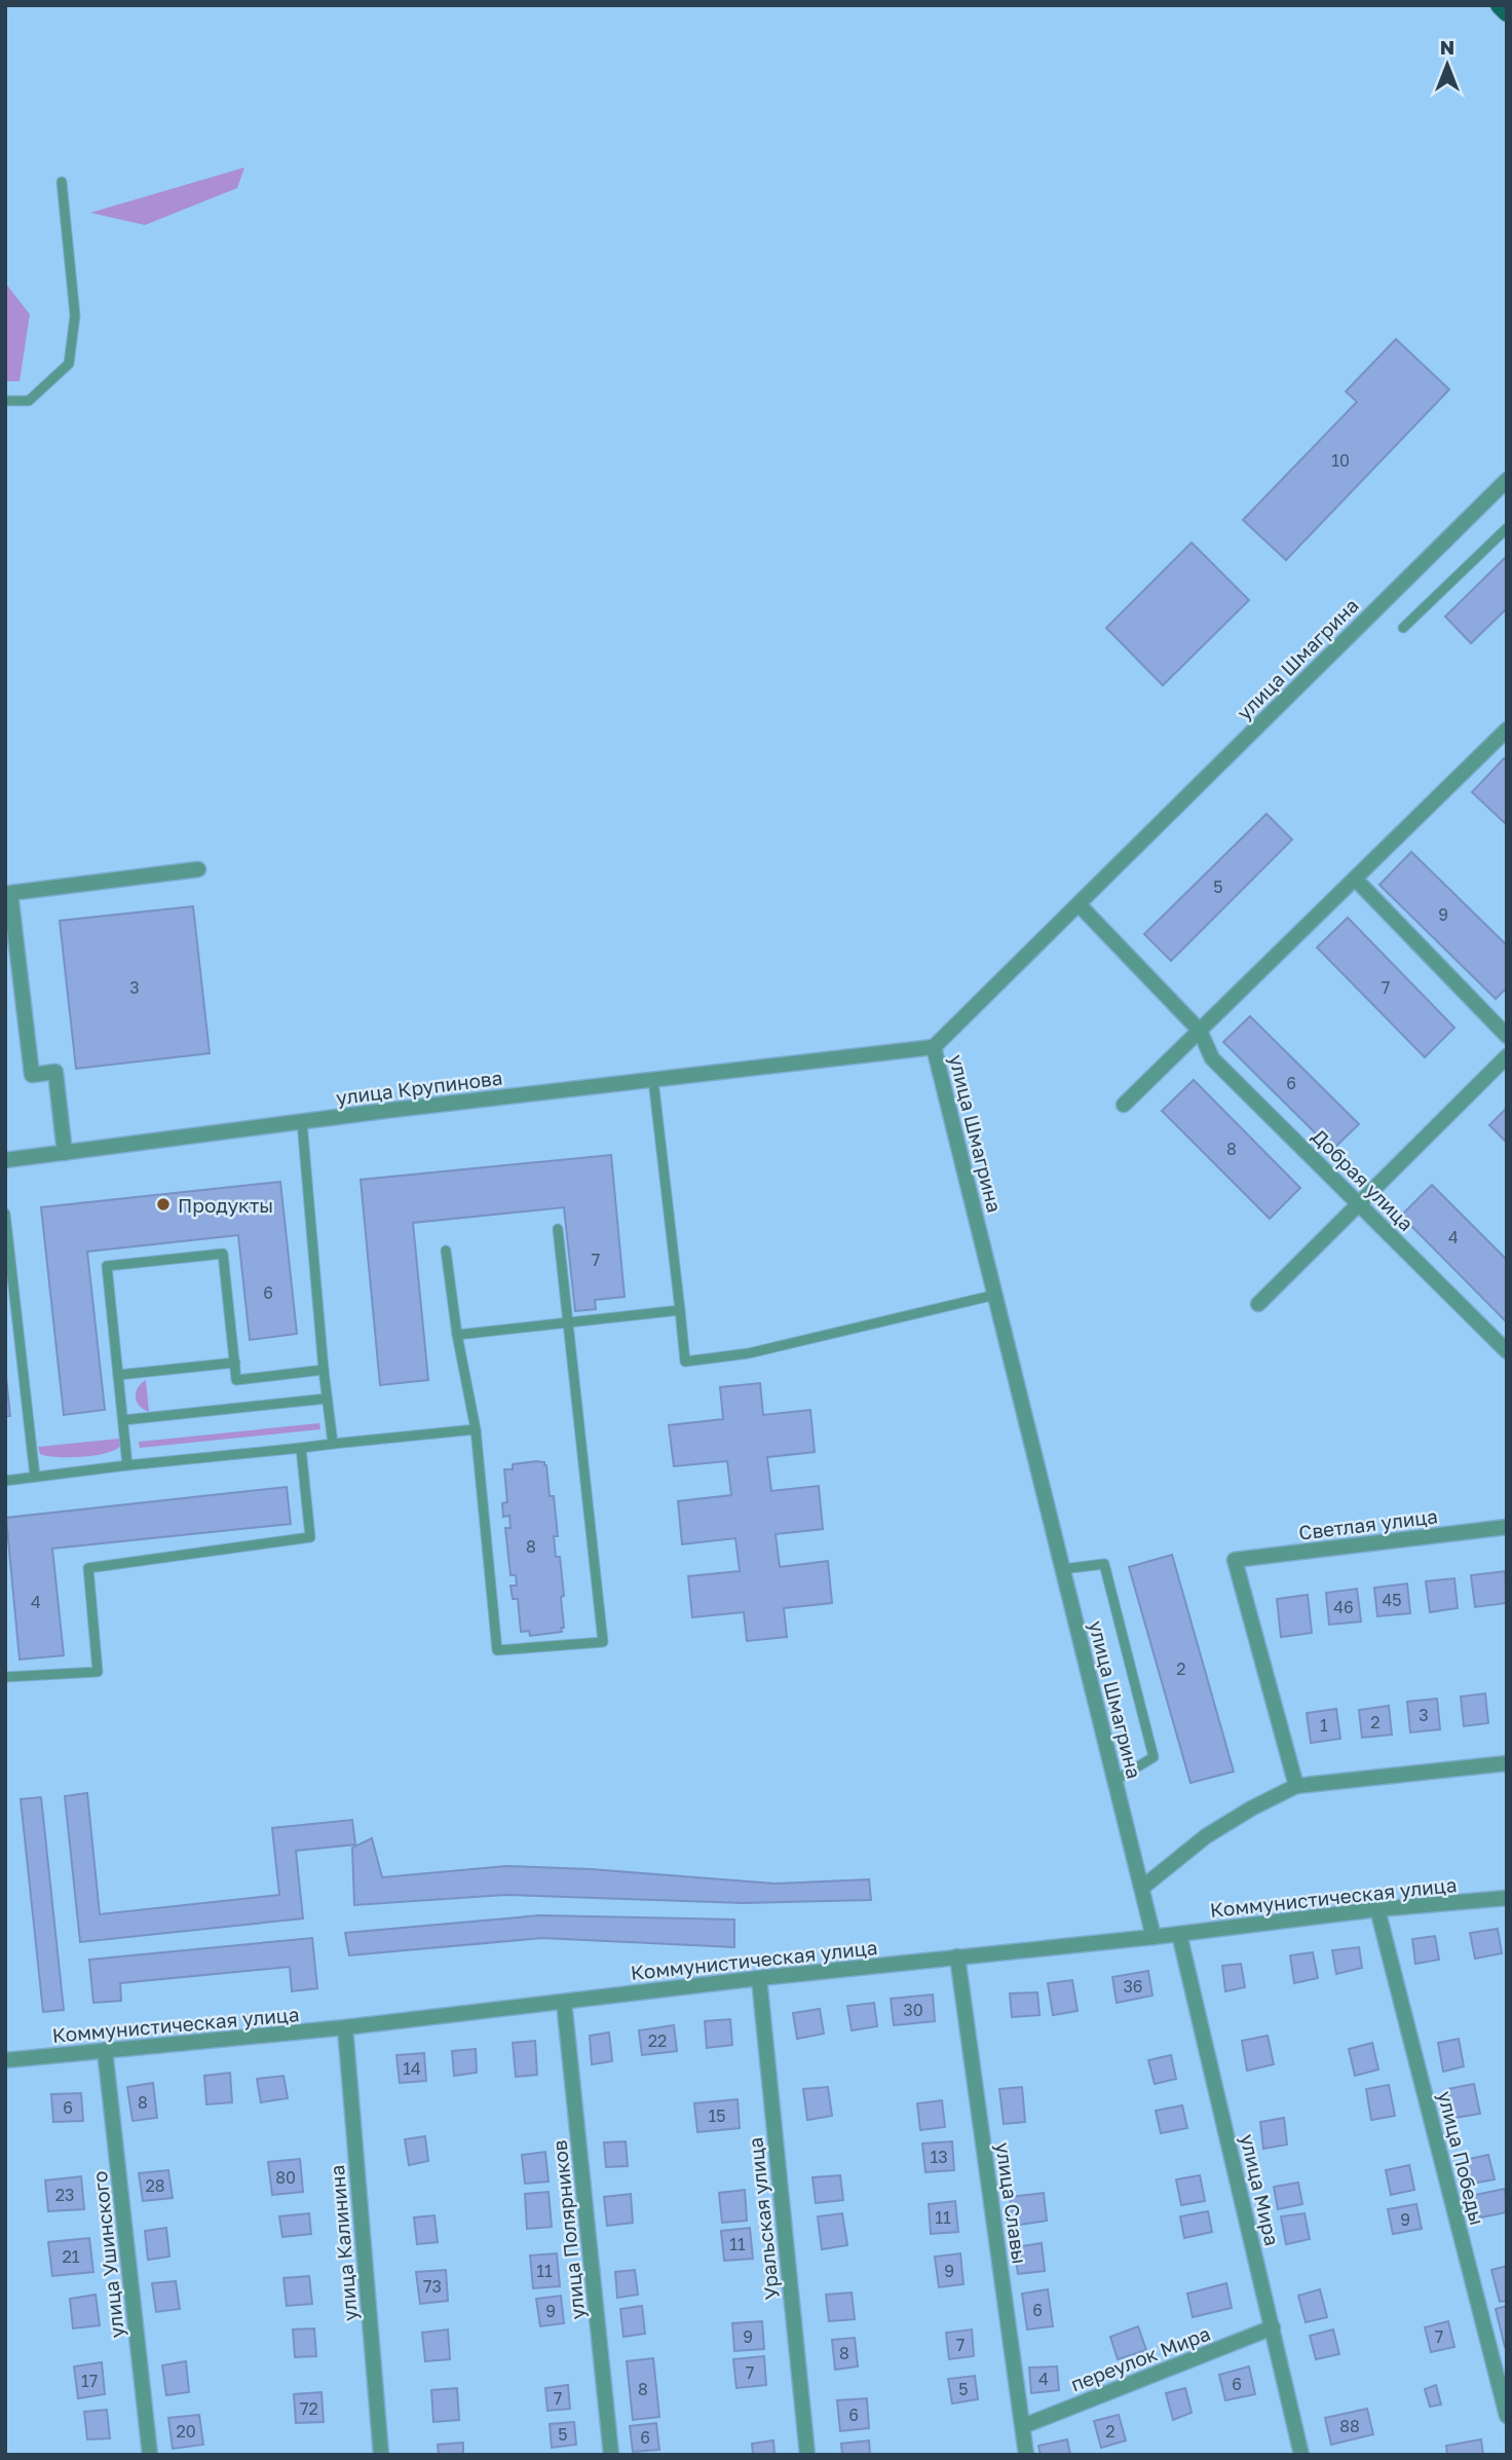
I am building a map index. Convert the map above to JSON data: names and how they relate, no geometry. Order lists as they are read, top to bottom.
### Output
{
  "streets": {
    "street": [
      "улица Шмагрина",
      "улица Крупинова",
      "Добрая улица",
      "Светлая улица",
      "Коммунистическая улица",
      "улица Победы",
      "улица Мира",
      "улица Славы",
      "Уральская улица",
      "улица Полярников",
      "улица Калинина",
      "улица Ушинского",
      "переулок Мира"
    ]
  },
  "crossings": [
    ["улица Шмагрина", "улица Крупинова"],
    ["улица Шмагрина", "Добрая улица"],
    ["улица Шмагрина", "Коммунистическая улица"],
    ["Коммунистическая улица", "улица Победы"],
    ["Коммунистическая улица", "улица Мира"],
    ["Коммунистическая улица", "улица Славы"],
    ["Коммунистическая улица", "Уральская улица"],
    ["Коммунистическая улица", "улица Полярников"],
    ["Коммунистическая улица", "улица Калинина"],
    ["Коммунистическая улица", "улица Ушинского"],
    ["улица Мира", "переулок Мира"],
    ["улица Славы", "переулок Мира"]
  ],
  "places": ["Продукты"],
  "house_numbers": [
    "10",
    "5",
    "9",
    "3",
    "7",
    "6",
    "8",
    "4",
    "7",
    "6",
    "8",
    "45",
    "4",
    "46",
    "2",
    "3",
    "2",
    "1",
    "36",
    "30",
    "22",
    "14",
    "8",
    "6",
    "15",
    "13",
    "80",
    "28",
    "23",
    "11",
    "9",
    "11",
    "21",
    "11",
    "9",
    "73",
    "6",
    "9",
    "9",
    "7",
    "7",
    "8",
    "7",
    "4",
    "17",
    "6",
    "8",
    "5",
    "7",
    "72",
    "6",
    "88",
    "20",
    "2",
    "5",
    "6"
  ],
  "north": "top"
}
